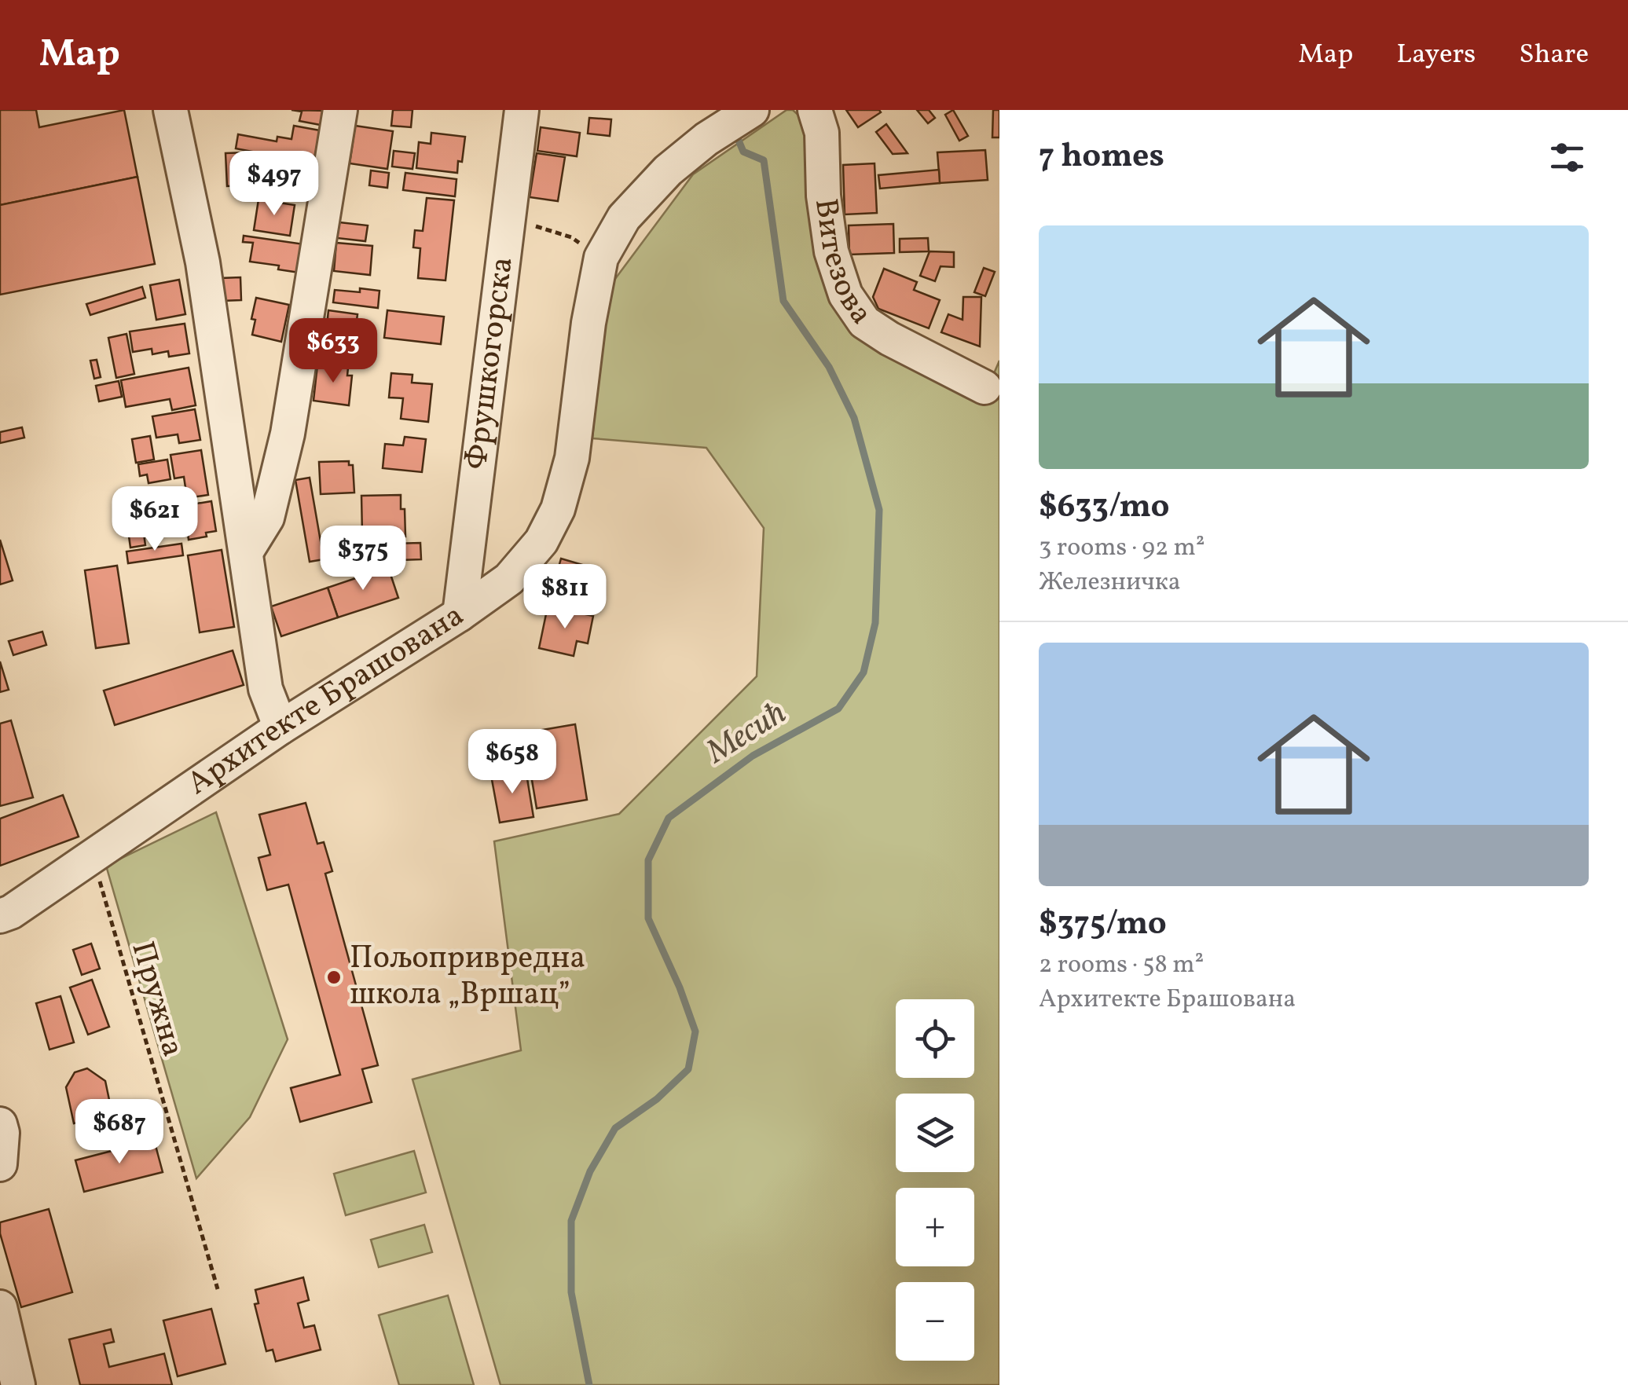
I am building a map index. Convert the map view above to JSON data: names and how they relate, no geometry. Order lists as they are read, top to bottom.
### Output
{
  "streets": {
    "street": ["Витезова", "Фрушкогорска", "Архитекте Брашована"],
    "path": ["Пружна"]
  },
  "crossings": [
    ["Фрушкогорска", "Архитекте Брашована"],
    ["Архитекте Брашована", "Пружна"]
  ],
  "water": ["Месић"],
  "places": ["Пољопривредна школа „Вршац”"],
  "page": {
    "header": "Map",
    "nav": ["Map", "Layers", "Share"],
    "heading": "7 homes",
    "price": [
      "$497",
      "$633",
      "$621",
      "$375",
      "$811",
      "$658",
      "$687"
    ],
    "list": [
      {
        "name": "$633/mo",
        "note": "3 rooms · 92 m² · Железничка"
      },
      {
        "name": "$375/mo",
        "note": "2 rooms · 58 m² · Архитекте Брашована"
      }
    ],
    "map_buttons": ["+", "−"]
  }
}
